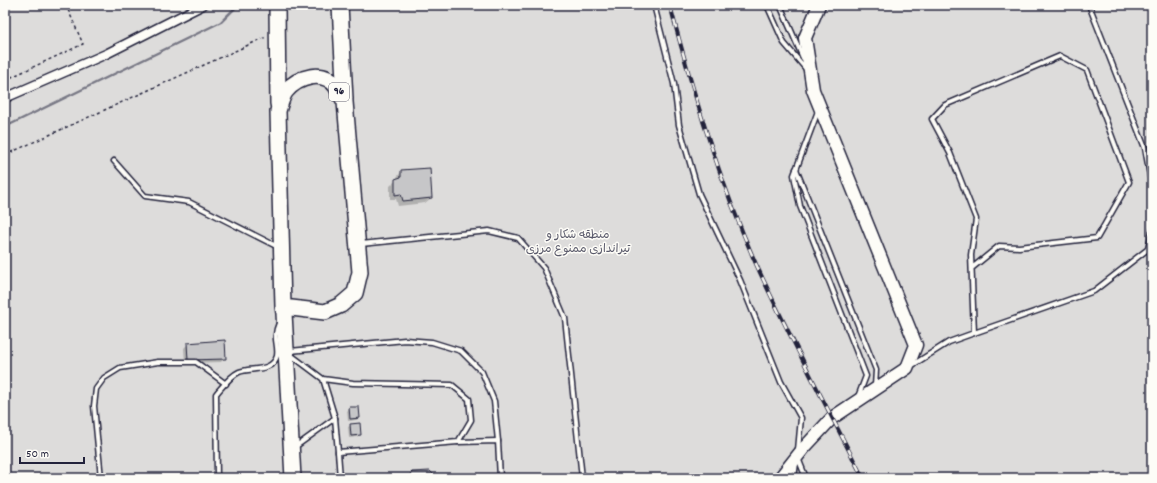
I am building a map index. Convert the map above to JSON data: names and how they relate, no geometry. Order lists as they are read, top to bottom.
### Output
{
  "streets": {
    "highway": ["96"]
  },
  "parks": ["منطقه شکار و تیراندازی ممنوع مرزی"],
  "scale_bar": "50 m"
}
